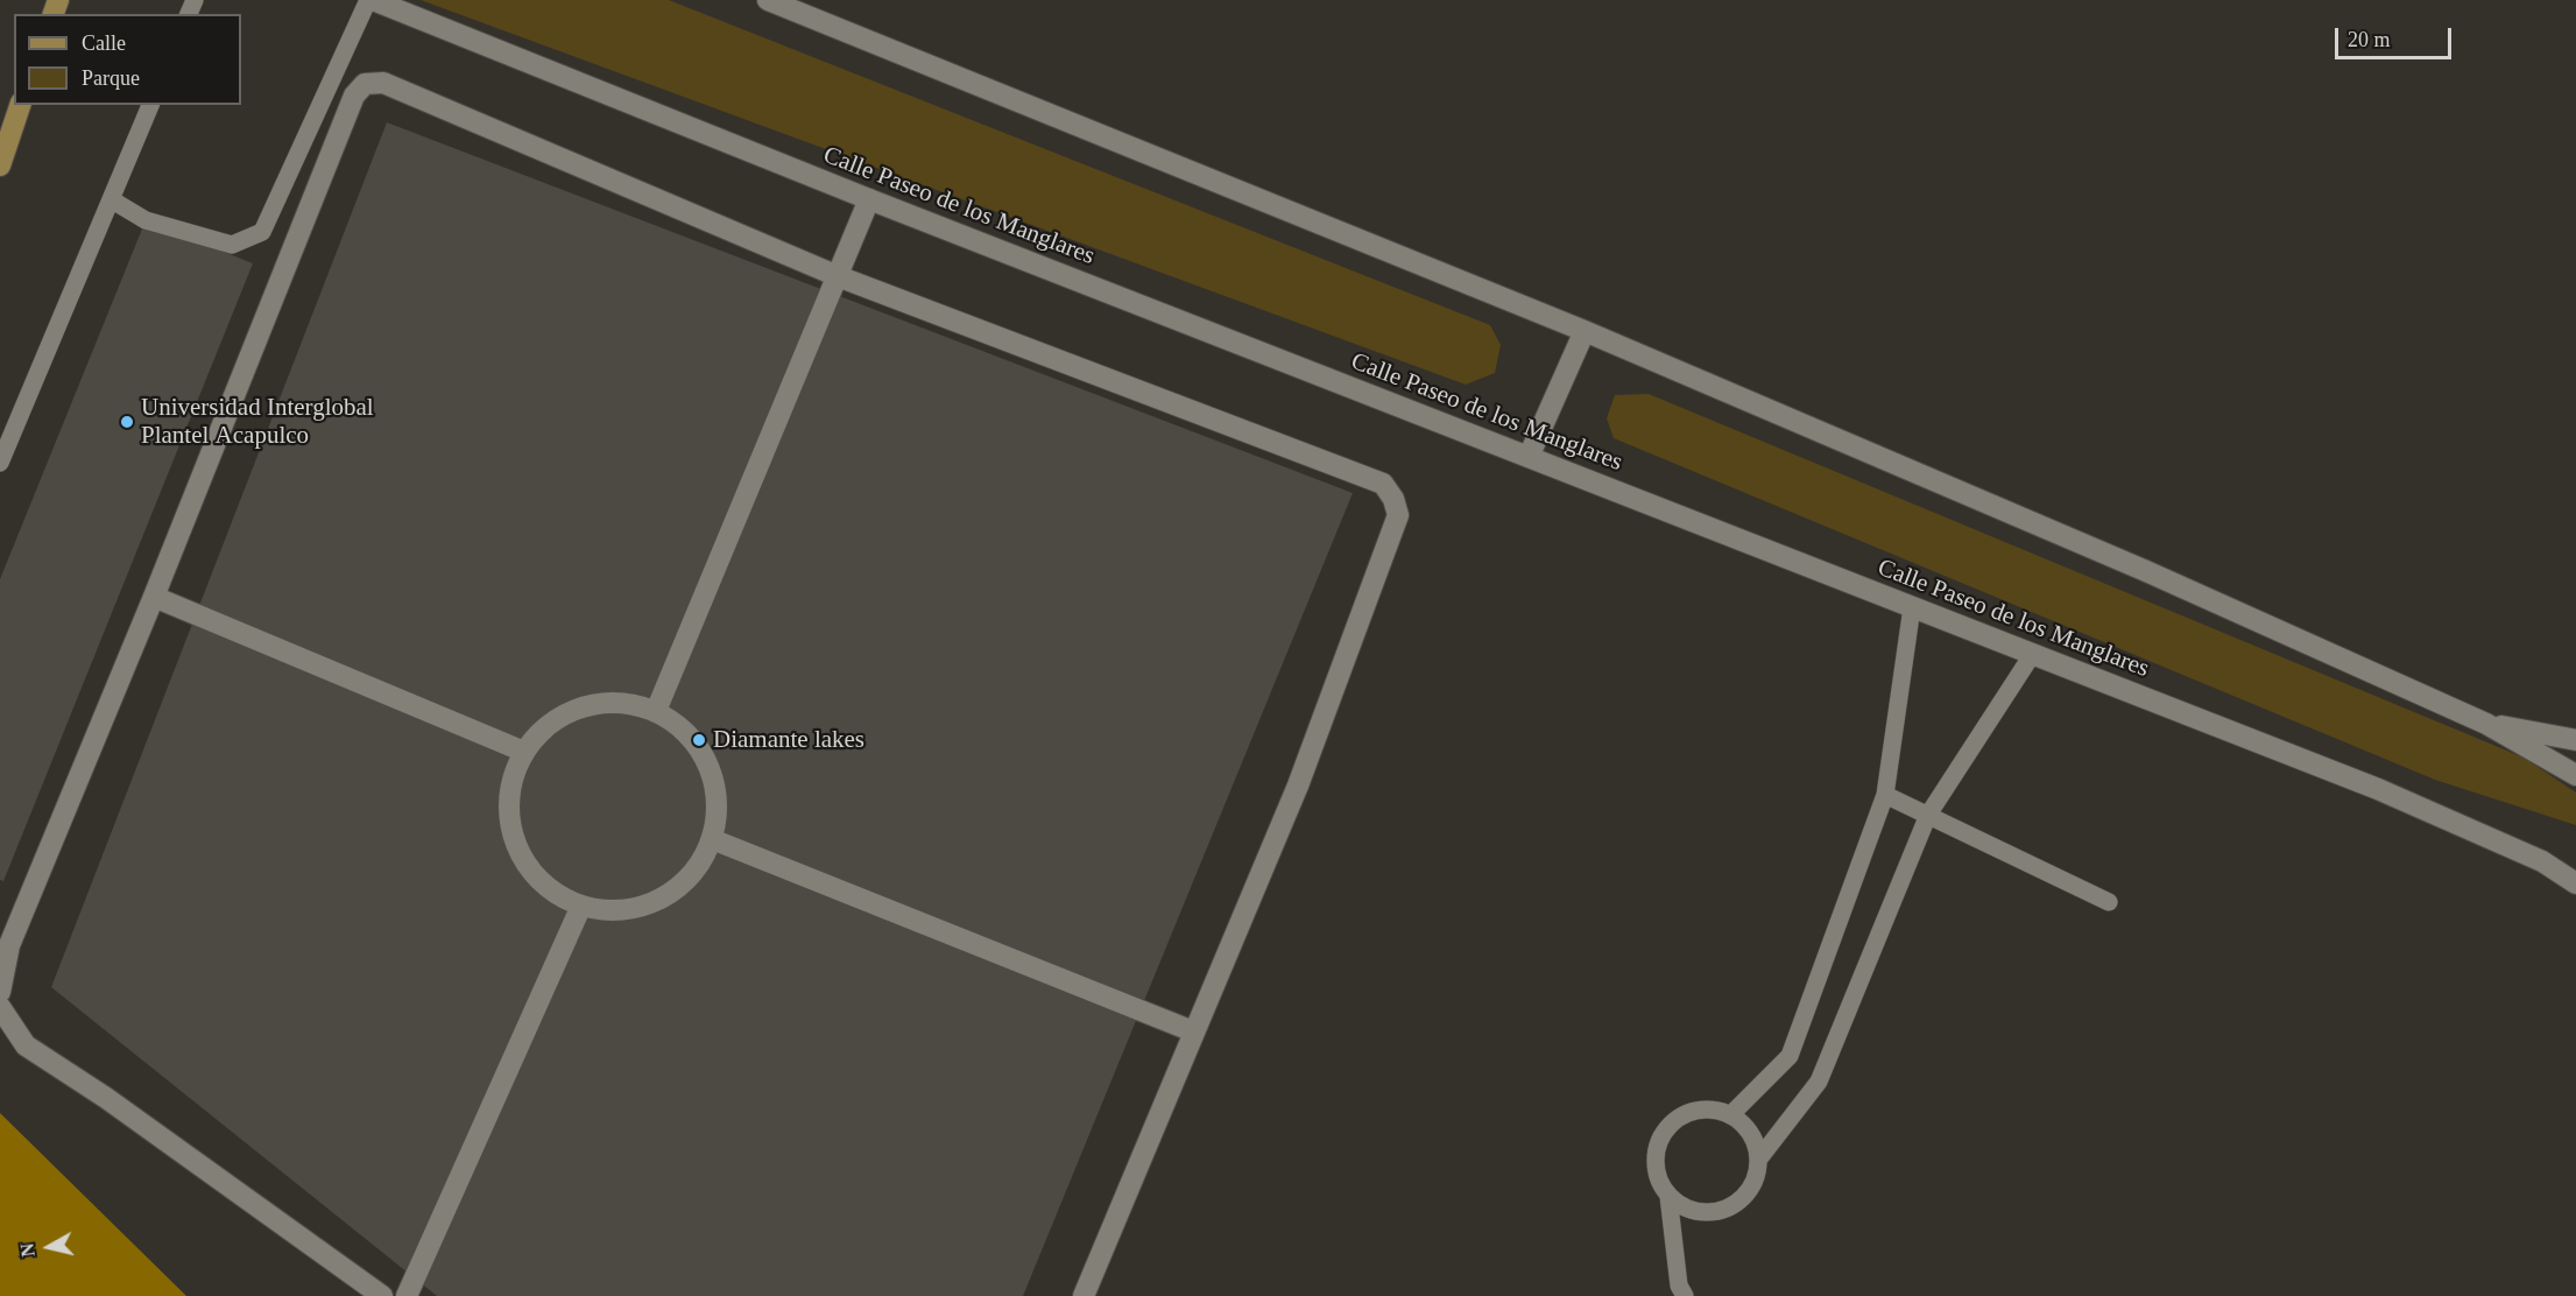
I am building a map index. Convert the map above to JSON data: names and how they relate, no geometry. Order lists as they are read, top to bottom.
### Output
{
  "streets": {
    "street": ["Calle Paseo de los Manglares"]
  },
  "places": ["Universidad Interglobal Plantel Acapulco", "Diamante lakes"],
  "legend": ["Calle", "Parque"],
  "scale_bar": "20 m",
  "north": "left"
}
